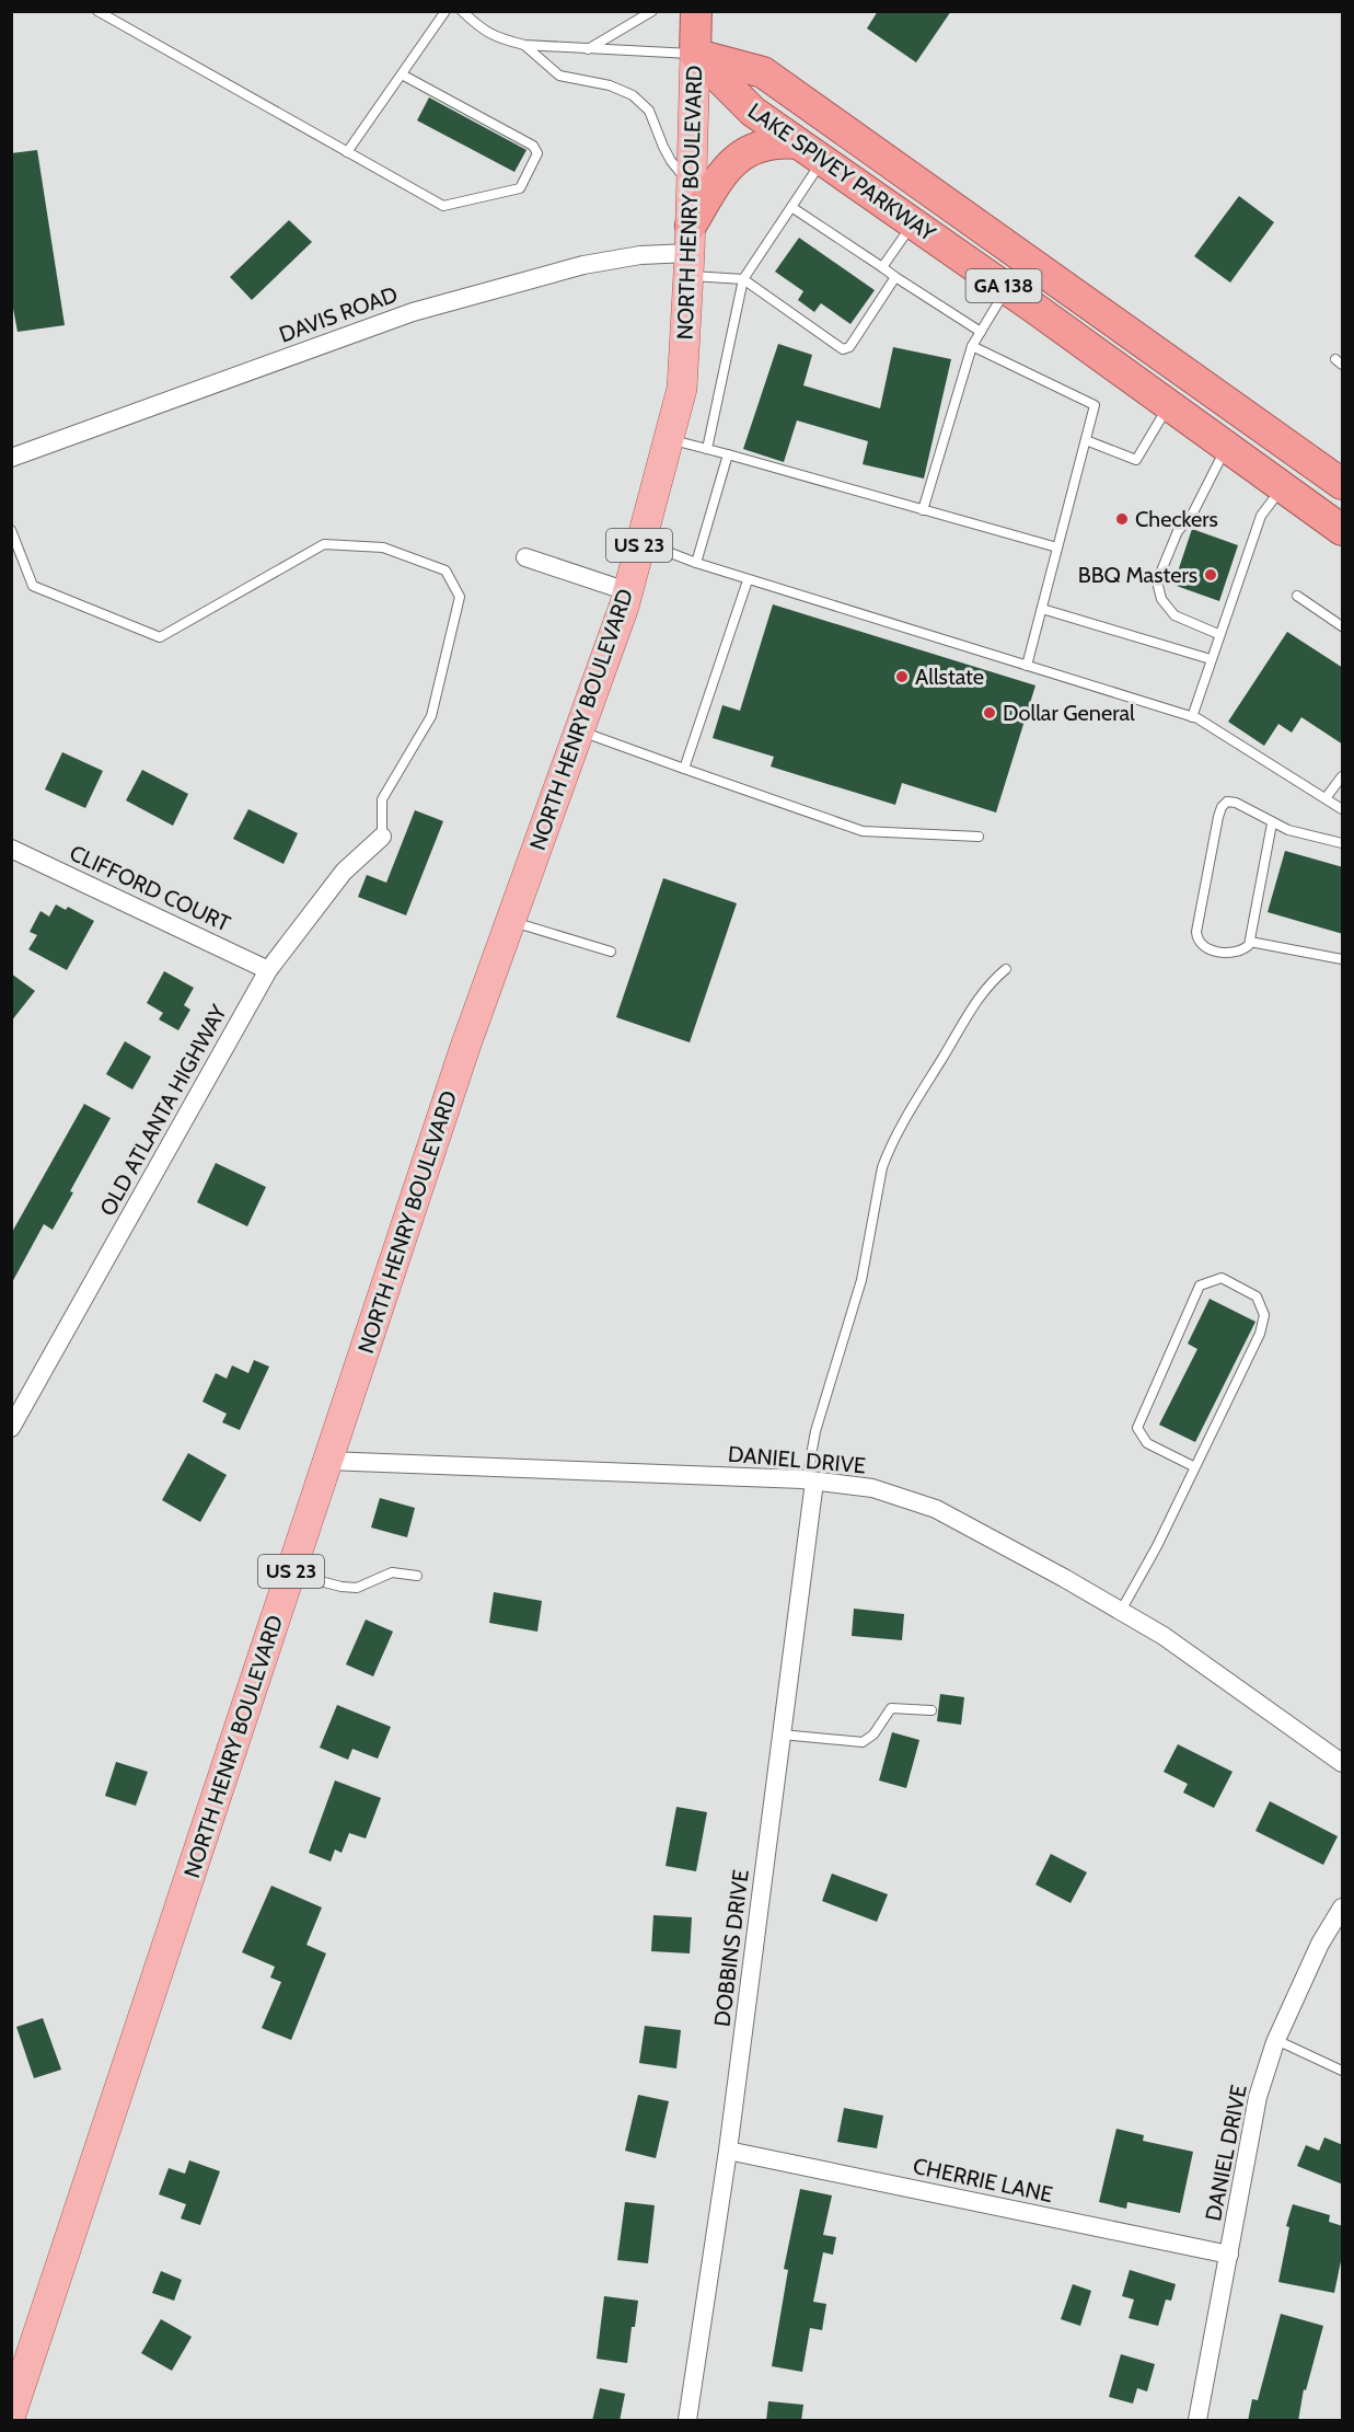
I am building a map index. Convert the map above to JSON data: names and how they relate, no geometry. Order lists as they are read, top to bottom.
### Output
{
  "streets": {
    "highway": [
      "LAKE SPIVEY PARKWAY",
      "NORTH HENRY BOULEVARD",
      "GA 138",
      "US 23"
    ],
    "street": [
      "DAVIS ROAD",
      "CLIFFORD COURT",
      "OLD ATLANTA HIGHWAY",
      "DANIEL DRIVE",
      "DOBBINS DRIVE",
      "CHERRIE LANE"
    ]
  },
  "crossings": [
    ["LAKE SPIVEY PARKWAY", "NORTH HENRY BOULEVARD"],
    ["NORTH HENRY BOULEVARD", "DAVIS ROAD"],
    ["NORTH HENRY BOULEVARD", "DANIEL DRIVE"],
    ["CLIFFORD COURT", "OLD ATLANTA HIGHWAY"],
    ["DANIEL DRIVE", "DOBBINS DRIVE"],
    ["DANIEL DRIVE", "CHERRIE LANE"],
    ["DOBBINS DRIVE", "CHERRIE LANE"]
  ],
  "places": [
    "Checkers",
    "BBQ Masters",
    "Allstate",
    "Dollar General"
  ]
}
